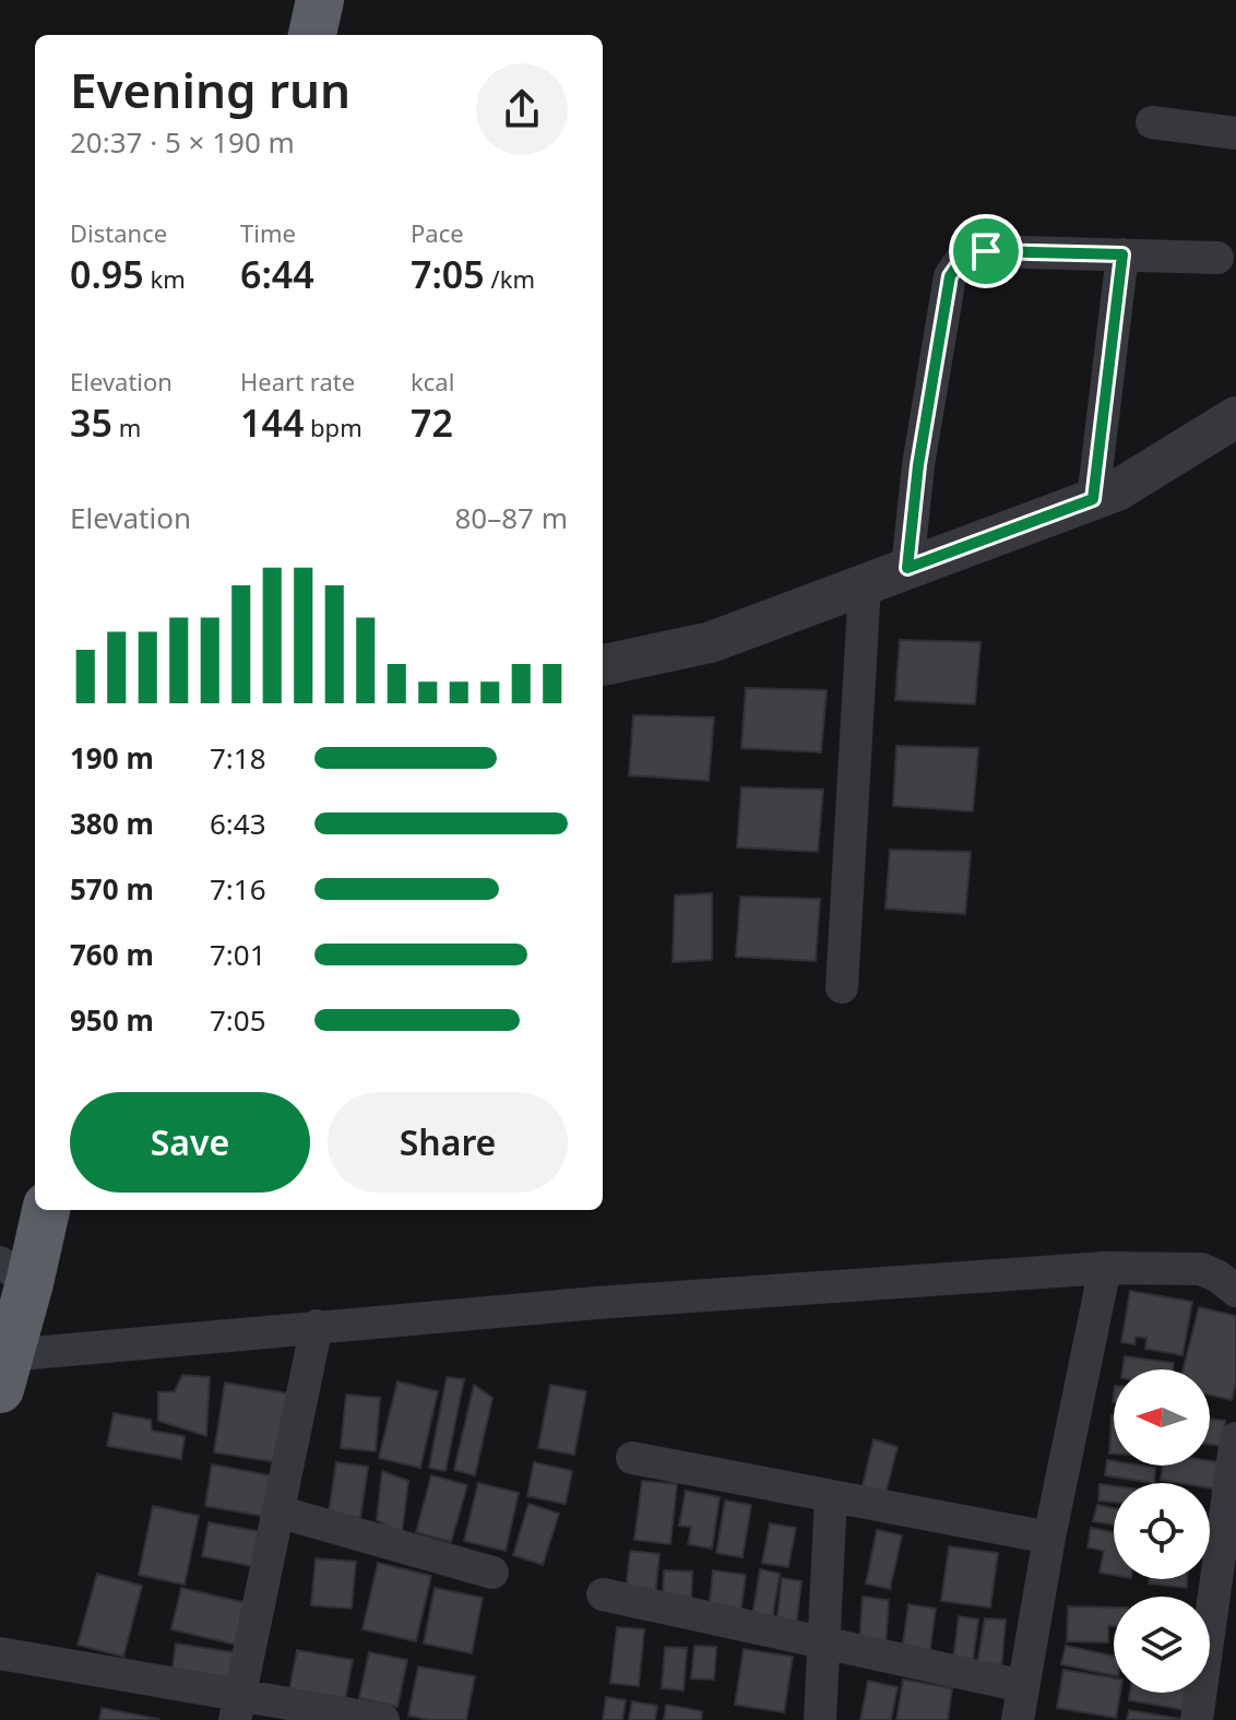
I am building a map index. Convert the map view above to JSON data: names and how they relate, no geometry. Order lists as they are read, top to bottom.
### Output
{
  "north": "left",
  "page": {
    "heading": ["Evening run", "20:37 · 5 × 190 m"],
    "stats": [
      ["Distance", "0.95 km"],
      ["Time", "6:44"],
      ["Pace", "7:05 /km"],
      ["Elevation", "35 m"],
      ["Heart rate", "144 bpm"],
      ["kcal", "72"]
    ],
    "chart": ["Elevation", "80–87 m"],
    "list": [
      {
        "name": "190 m",
        "note": "7:18"
      },
      {
        "name": "380 m",
        "note": "6:43"
      },
      {
        "name": "570 m",
        "note": "7:16"
      },
      {
        "name": "760 m",
        "note": "7:01"
      },
      {
        "name": "950 m",
        "note": "7:05"
      }
    ],
    "buttons": ["Save", "Share"]
  }
}
